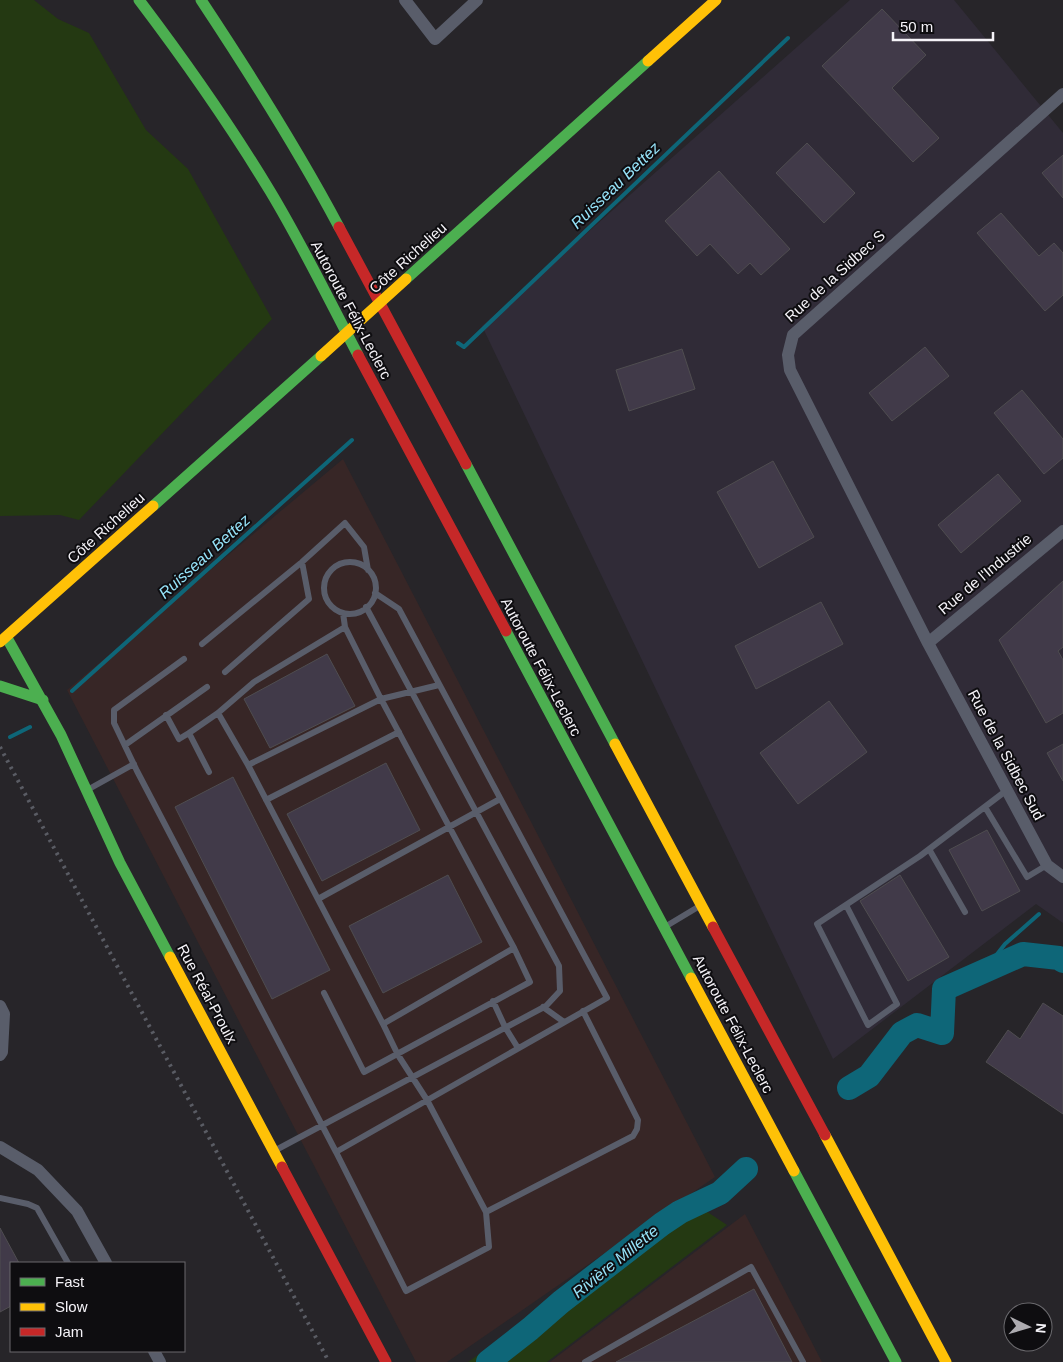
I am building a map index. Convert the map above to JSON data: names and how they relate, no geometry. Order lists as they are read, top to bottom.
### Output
{
  "streets": {
    "main road": ["Côte Richelieu", "Autoroute Félix-Leclerc", "Rue Réal-Proulx"],
    "street": ["Rue de la Sidbec S", "Rue de l'Industrie", "Rue de la Sidbec Sud"]
  },
  "crossings": [
    ["Côte Richelieu", "Rue Réal-Proulx"],
    ["Rue de la Sidbec S", "Rue de l'Industrie"],
    ["Rue de la Sidbec S", "Rue de la Sidbec Sud"],
    ["Rue de l'Industrie", "Rue de la Sidbec Sud"]
  ],
  "water": ["Ruisseau Bettez", "Rivière Millette"],
  "legend": ["Fast", "Slow", "Jam"],
  "scale_bar": "50 m",
  "north": "right"
}
